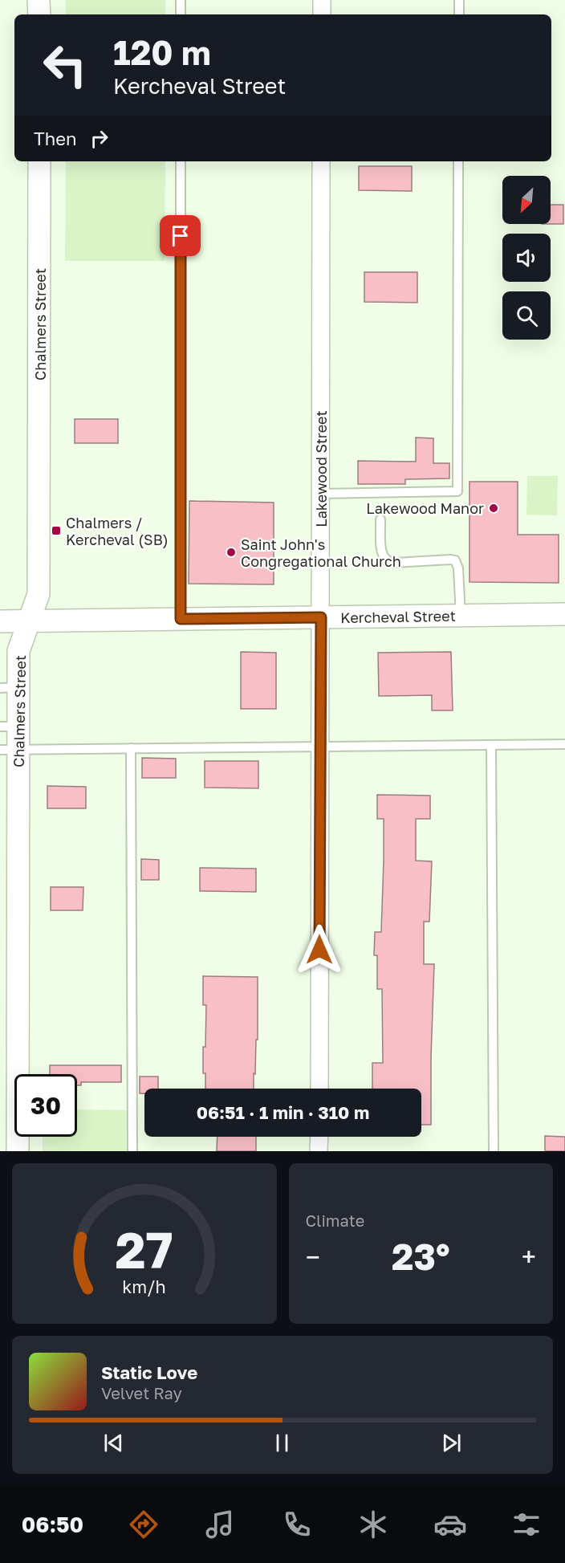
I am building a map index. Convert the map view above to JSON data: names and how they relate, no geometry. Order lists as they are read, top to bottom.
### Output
{
  "streets": {
    "street": ["Chalmers Street", "Lakewood Street", "Kercheval Street"]
  },
  "crossings": [
    ["Chalmers Street", "Kercheval Street"],
    ["Lakewood Street", "Kercheval Street"]
  ],
  "places": {
    "other": ["Lakewood Manor", "Saint John's Congregational Church"],
    "transit": ["Chalmers / Kercheval (SB)"]
  },
  "north": "bottom left",
  "page": {
    "turn": ["120 m", "Kercheval Street"],
    "then": "Then",
    "limit": "30",
    "trip": "06:51 · 1 min · 310 m",
    "tile": "Climate",
    "heat": ["−", "23°", "+"],
    "song": ["Static Love", "Velvet Ray"],
    "tabs": "06:50",
    "gauge": ["27", "km/h"]
  }
}
